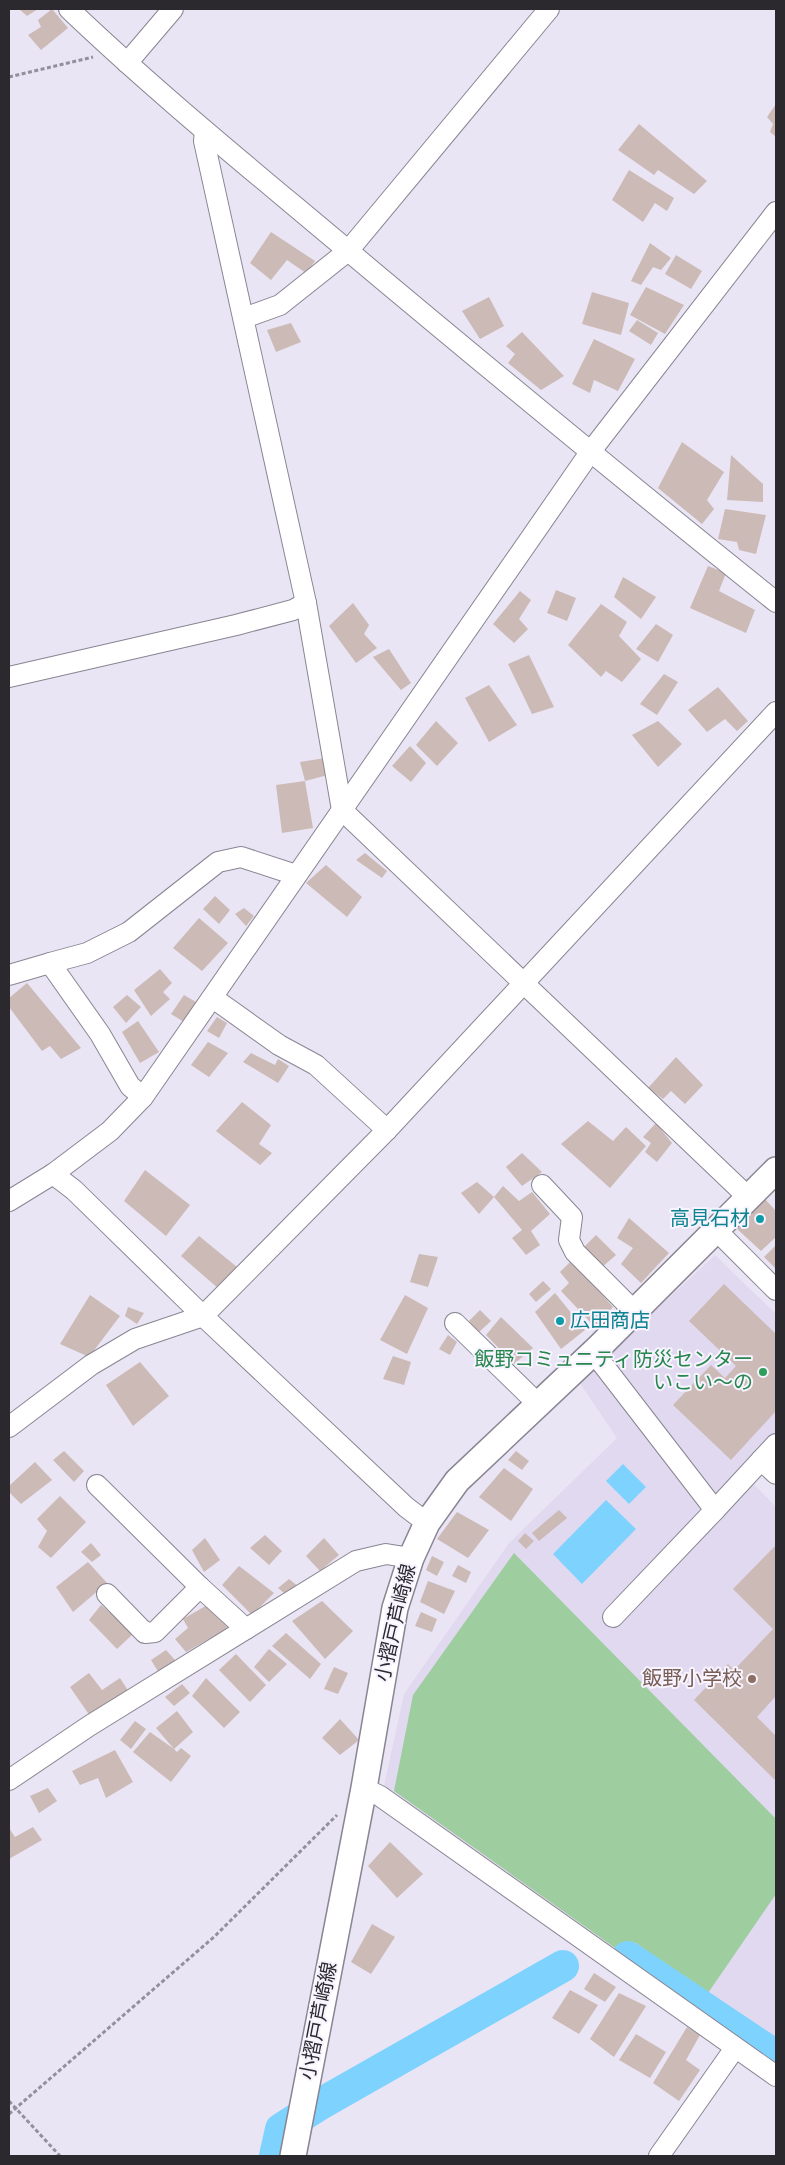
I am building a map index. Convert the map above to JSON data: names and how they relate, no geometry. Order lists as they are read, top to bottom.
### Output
{
  "streets": {
    "main road": ["小摺戸芦崎線"]
  },
  "places": [
    "高見石材",
    "広田商店",
    "飯野コミュニティ防災センター いこい～の",
    "飯野小学校"
  ]
}
